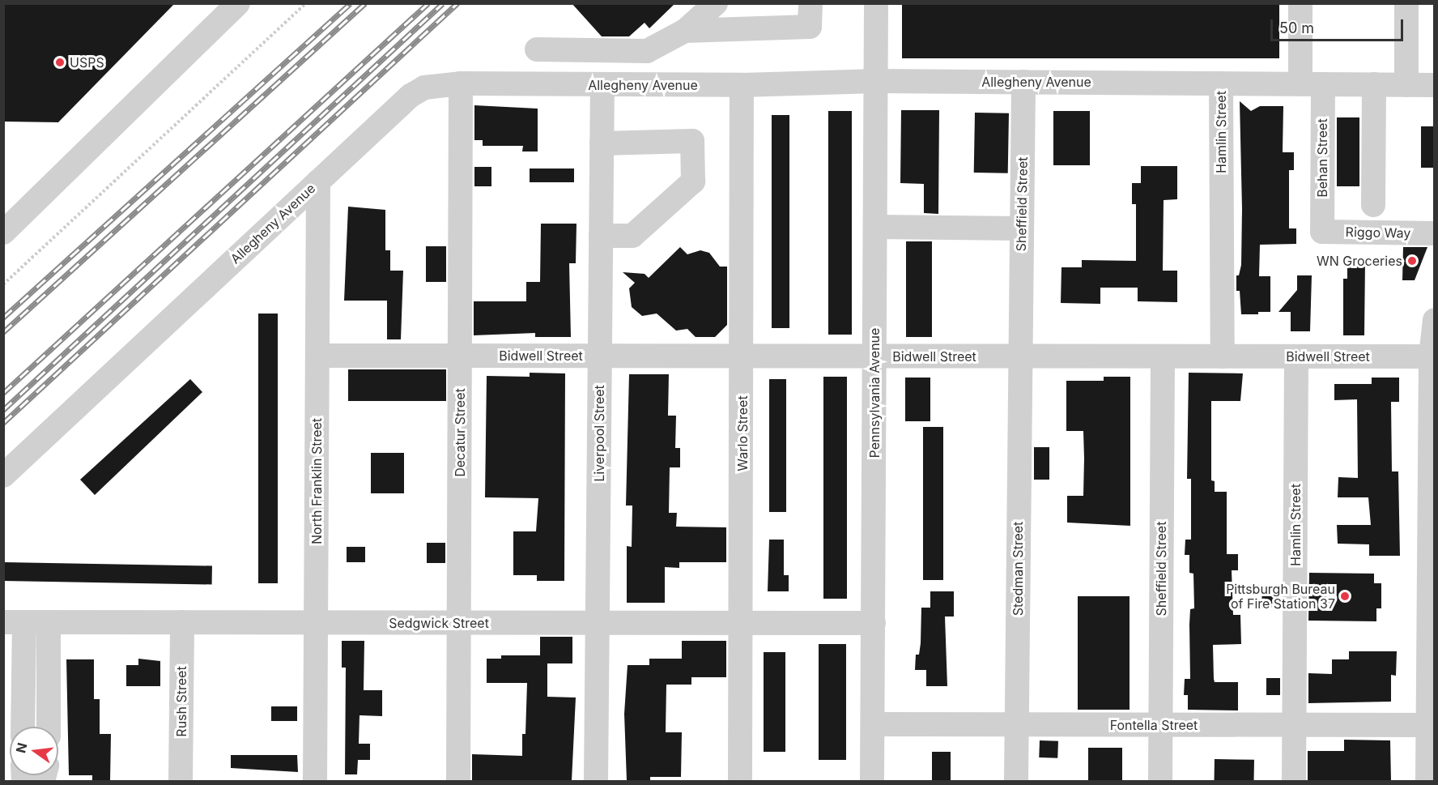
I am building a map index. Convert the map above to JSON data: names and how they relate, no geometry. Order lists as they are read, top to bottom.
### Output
{
  "streets": {
    "street": [
      "Allegheny Avenue",
      "Hamlin Street",
      "Behan Street",
      "Sheffield Street",
      "Riggo Way",
      "Bidwell Street",
      "Pennsylvania Avenue",
      "Decatur Street",
      "Liverpool Street",
      "Warlo Street",
      "North Franklin Street",
      "Stedman Street",
      "Sedgwick Street",
      "Rush Street",
      "Fontella Street"
    ]
  },
  "crossings": [
    ["Allegheny Avenue", "Hamlin Street"],
    ["Allegheny Avenue", "Behan Street"],
    ["Allegheny Avenue", "Sheffield Street"],
    ["Allegheny Avenue", "Pennsylvania Avenue"],
    ["Allegheny Avenue", "Decatur Street"],
    ["Allegheny Avenue", "Liverpool Street"],
    ["Allegheny Avenue", "Warlo Street"],
    ["Allegheny Avenue", "North Franklin Street"],
    ["Hamlin Street", "Bidwell Street"],
    ["Hamlin Street", "Fontella Street"],
    ["Behan Street", "Riggo Way"],
    ["Sheffield Street", "Bidwell Street"],
    ["Sheffield Street", "Stedman Street"],
    ["Sheffield Street", "Fontella Street"],
    ["Bidwell Street", "Pennsylvania Avenue"],
    ["Bidwell Street", "Decatur Street"],
    ["Bidwell Street", "Liverpool Street"],
    ["Bidwell Street", "Warlo Street"],
    ["Bidwell Street", "North Franklin Street"],
    ["Bidwell Street", "Stedman Street"],
    ["Pennsylvania Avenue", "Sedgwick Street"],
    ["Pennsylvania Avenue", "Fontella Street"],
    ["Decatur Street", "Sedgwick Street"],
    ["Liverpool Street", "Sedgwick Street"],
    ["Warlo Street", "Sedgwick Street"],
    ["North Franklin Street", "Sedgwick Street"],
    ["Stedman Street", "Fontella Street"],
    ["Sedgwick Street", "Rush Street"]
  ],
  "places": ["USPS", "WN Groceries", "Pittsburgh Bureau of Fire Station 37"],
  "scale_bar": "50 m",
  "north": "left"
}
